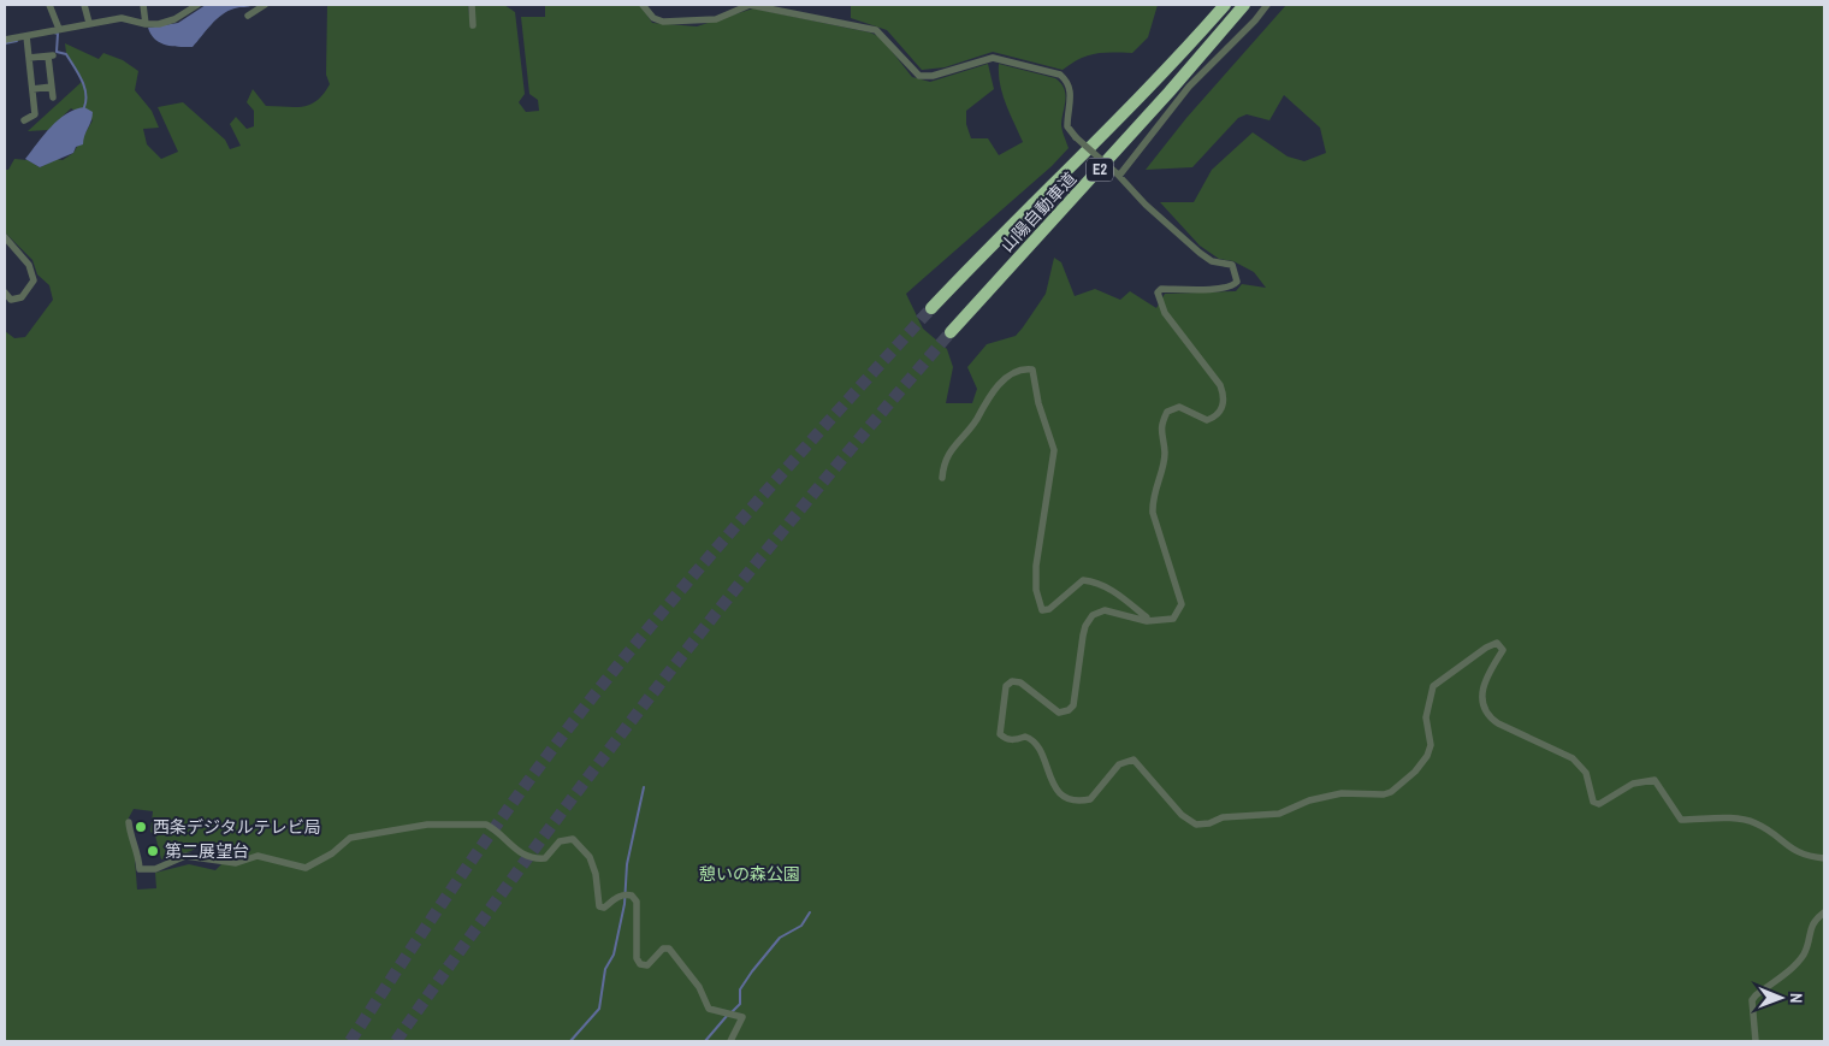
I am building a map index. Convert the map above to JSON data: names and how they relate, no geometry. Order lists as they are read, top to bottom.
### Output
{
  "streets": {
    "highway": ["E2", "山陽自動車道"]
  },
  "parks": ["憩いの森公園"],
  "places": ["西条デジタルテレビ局", "第二展望台"],
  "north": "right"
}
